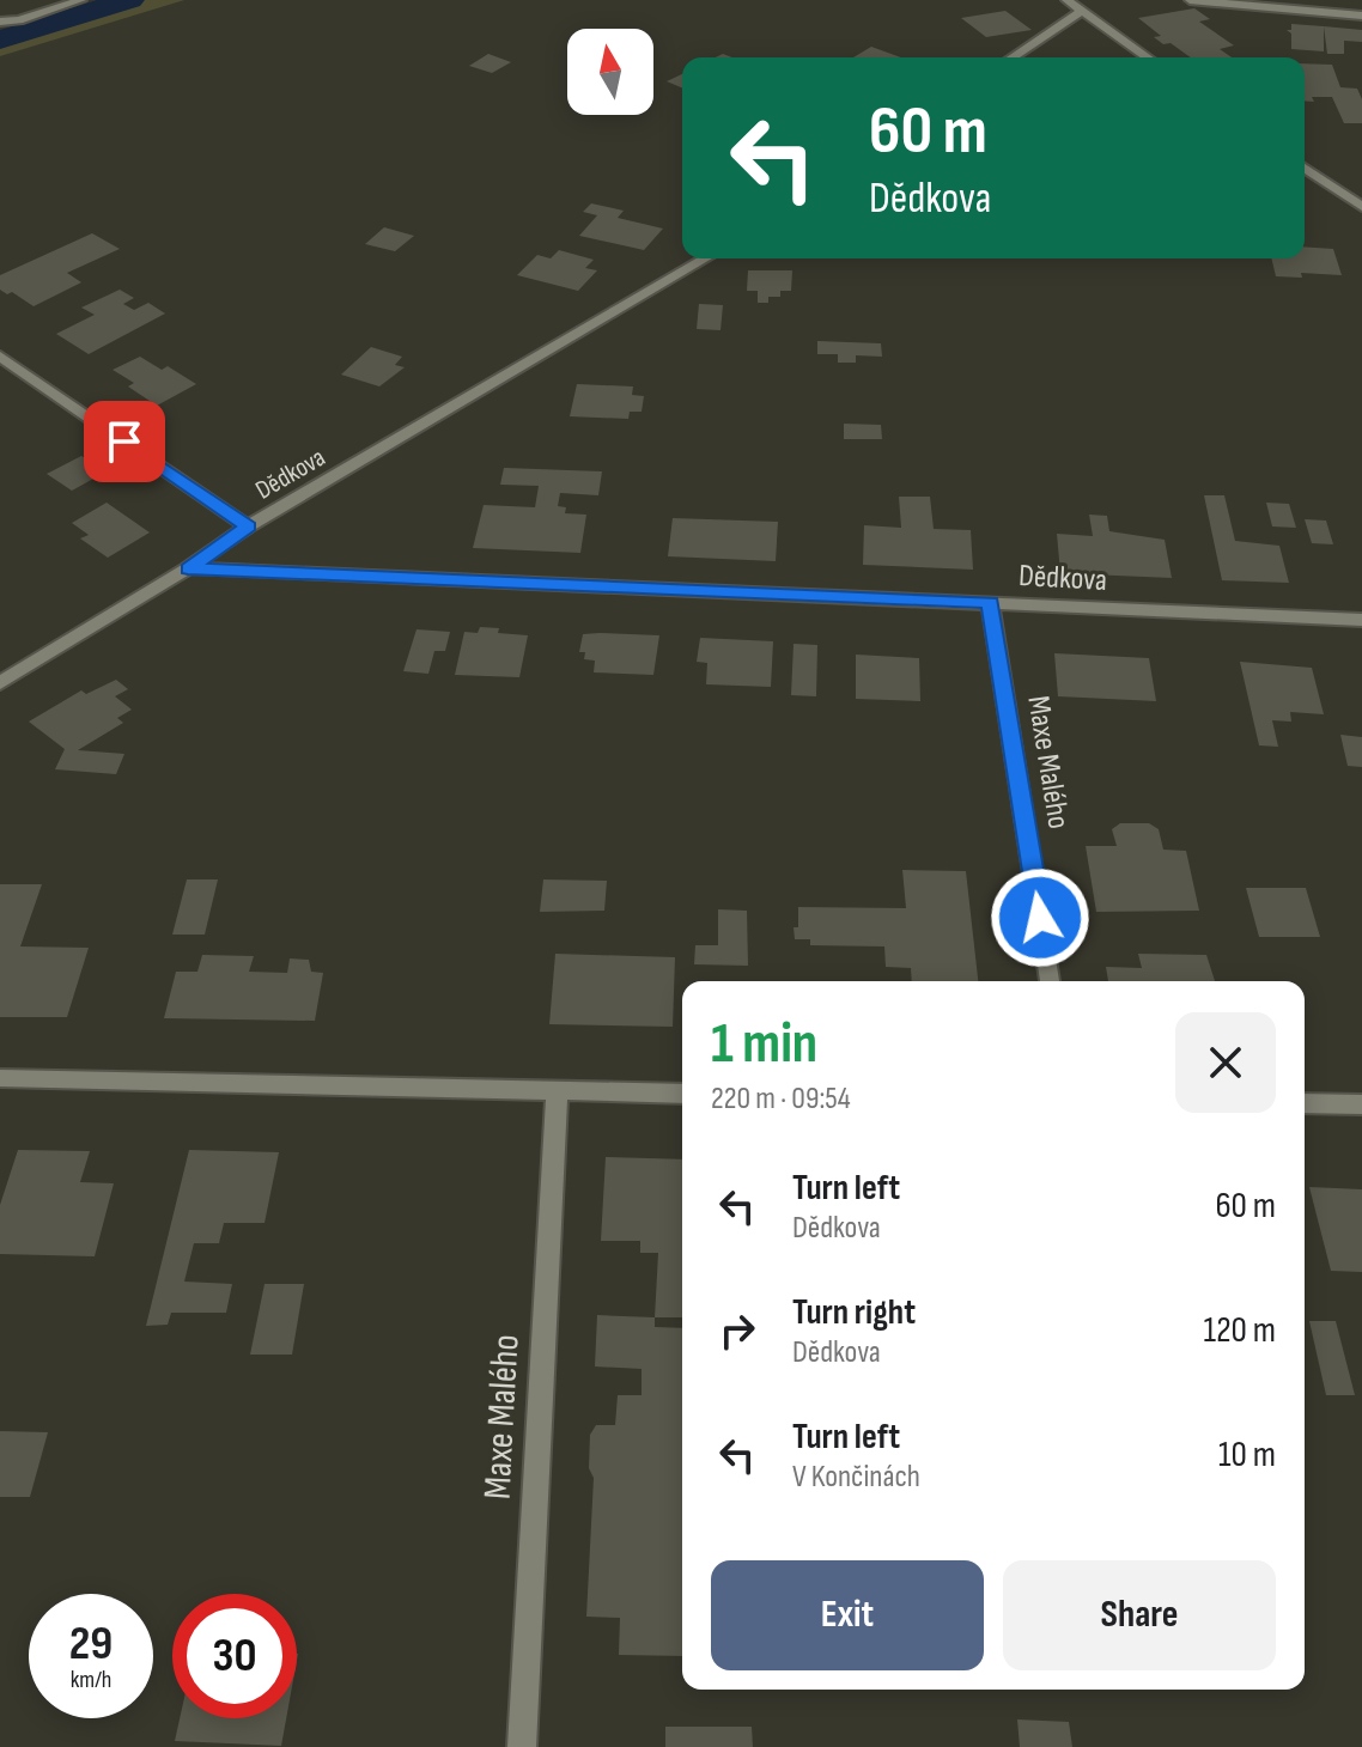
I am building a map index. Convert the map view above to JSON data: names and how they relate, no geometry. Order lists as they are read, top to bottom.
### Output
{
  "streets": {
    "street": ["Dědkova", "Maxe Malého"]
  },
  "crossings": [
    ["Dědkova", "Maxe Malého"]
  ],
  "north": "top",
  "page": {
    "turn": ["60 m", "Dědkova"],
    "heading": ["1 min", "220 m · 09:54"],
    "list": [
      {
        "name": "Turn left",
        "note": "Dědkova",
        "value": "60 m"
      },
      {
        "name": "Turn right",
        "note": "Dědkova",
        "value": "120 m"
      },
      {
        "name": "Turn left",
        "note": "V Končinách",
        "value": "10 m"
      }
    ],
    "buttons": ["Exit", "Share"],
    "speed": "29 km/h",
    "limit": "30"
  }
}
